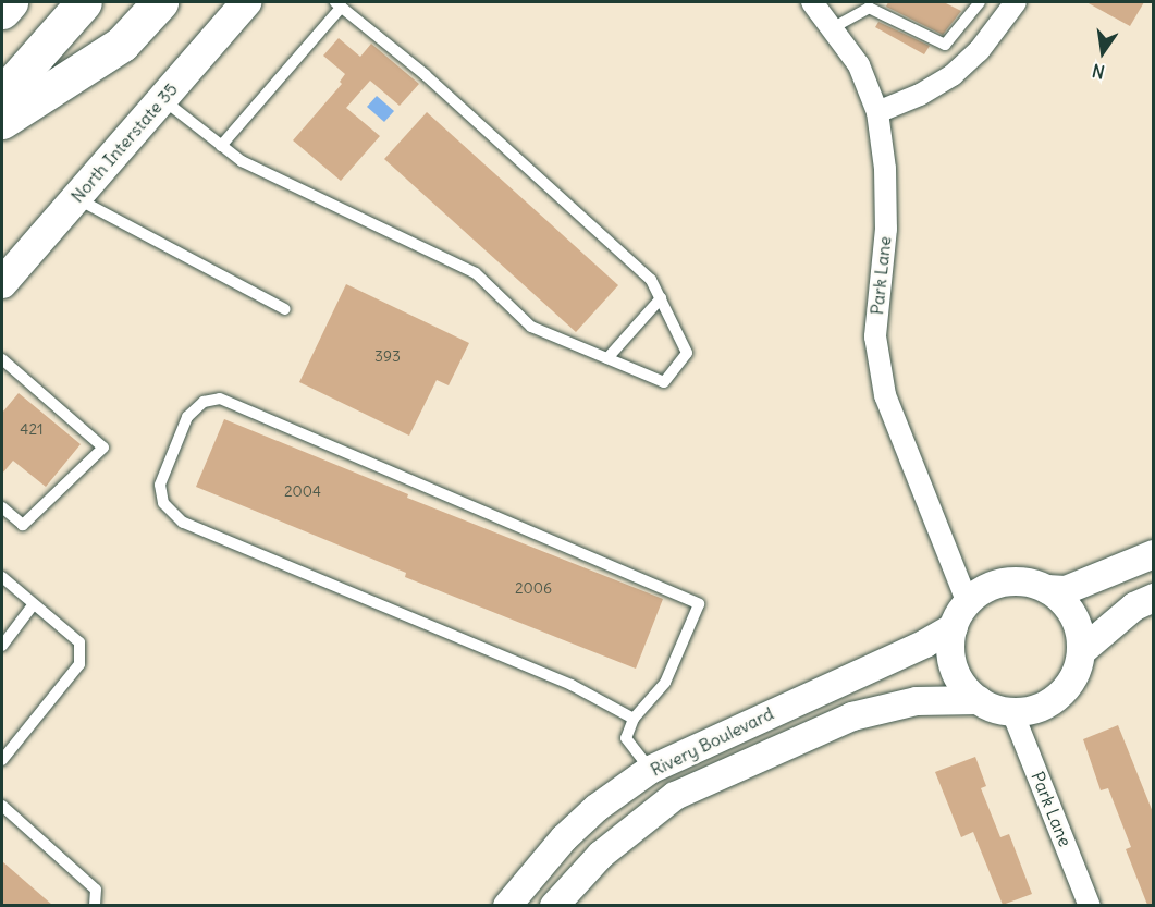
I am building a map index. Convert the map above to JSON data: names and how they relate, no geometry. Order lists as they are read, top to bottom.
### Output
{
  "streets": {
    "main road": ["North Interstate 35"],
    "street": ["Park Lane", "Rivery Boulevard"]
  },
  "crossings": [
    ["Park Lane", "Rivery Boulevard"]
  ],
  "house_numbers": [
    "393",
    "421",
    "2004",
    "2006"
  ],
  "north": "bottom"
}
